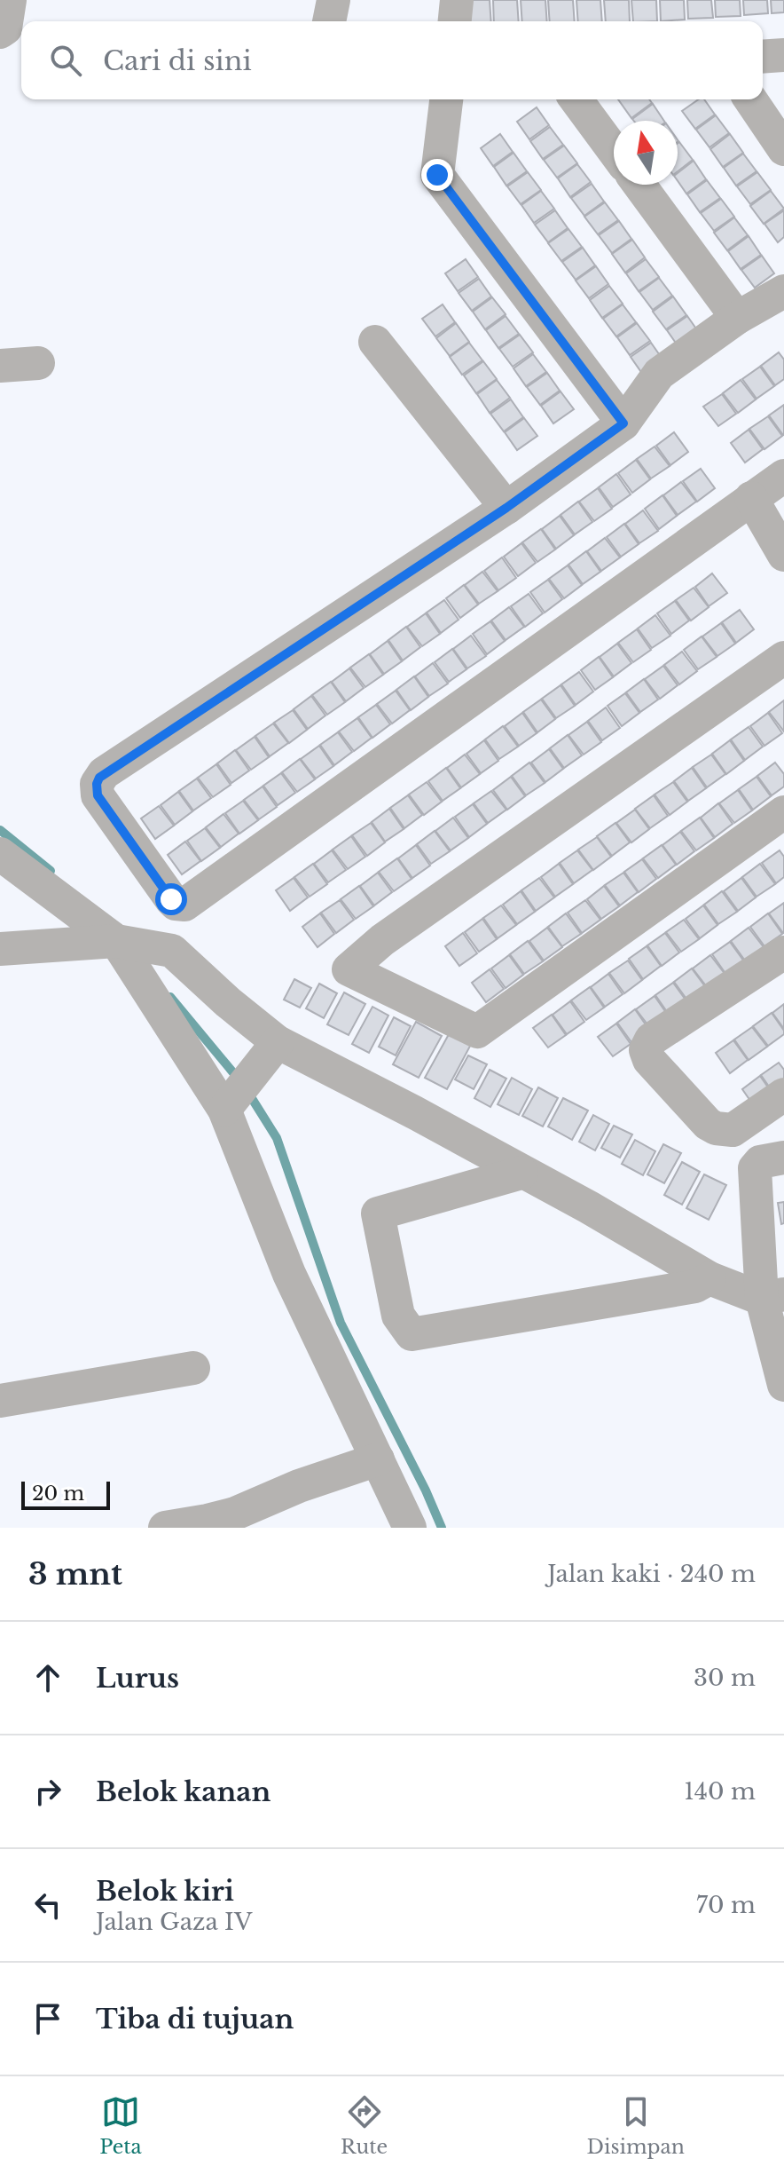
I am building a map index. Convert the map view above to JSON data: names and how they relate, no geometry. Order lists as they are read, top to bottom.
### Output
{
  "scale_bar": "20 m",
  "north": "top",
  "page": {
    "search": "Cari di sini",
    "scale": "20 m",
    "heading": ["3 mnt", "Jalan kaki · 240 m"],
    "list": [
      ["Lurus", "30 m"],
      ["Belok kanan", "140 m"],
      ["Belok kiri", "Jalan Gaza IV", "70 m"],
      "Tiba di tujuan"
    ],
    "nav": ["Peta", "Rute", "Disimpan"]
  }
}
